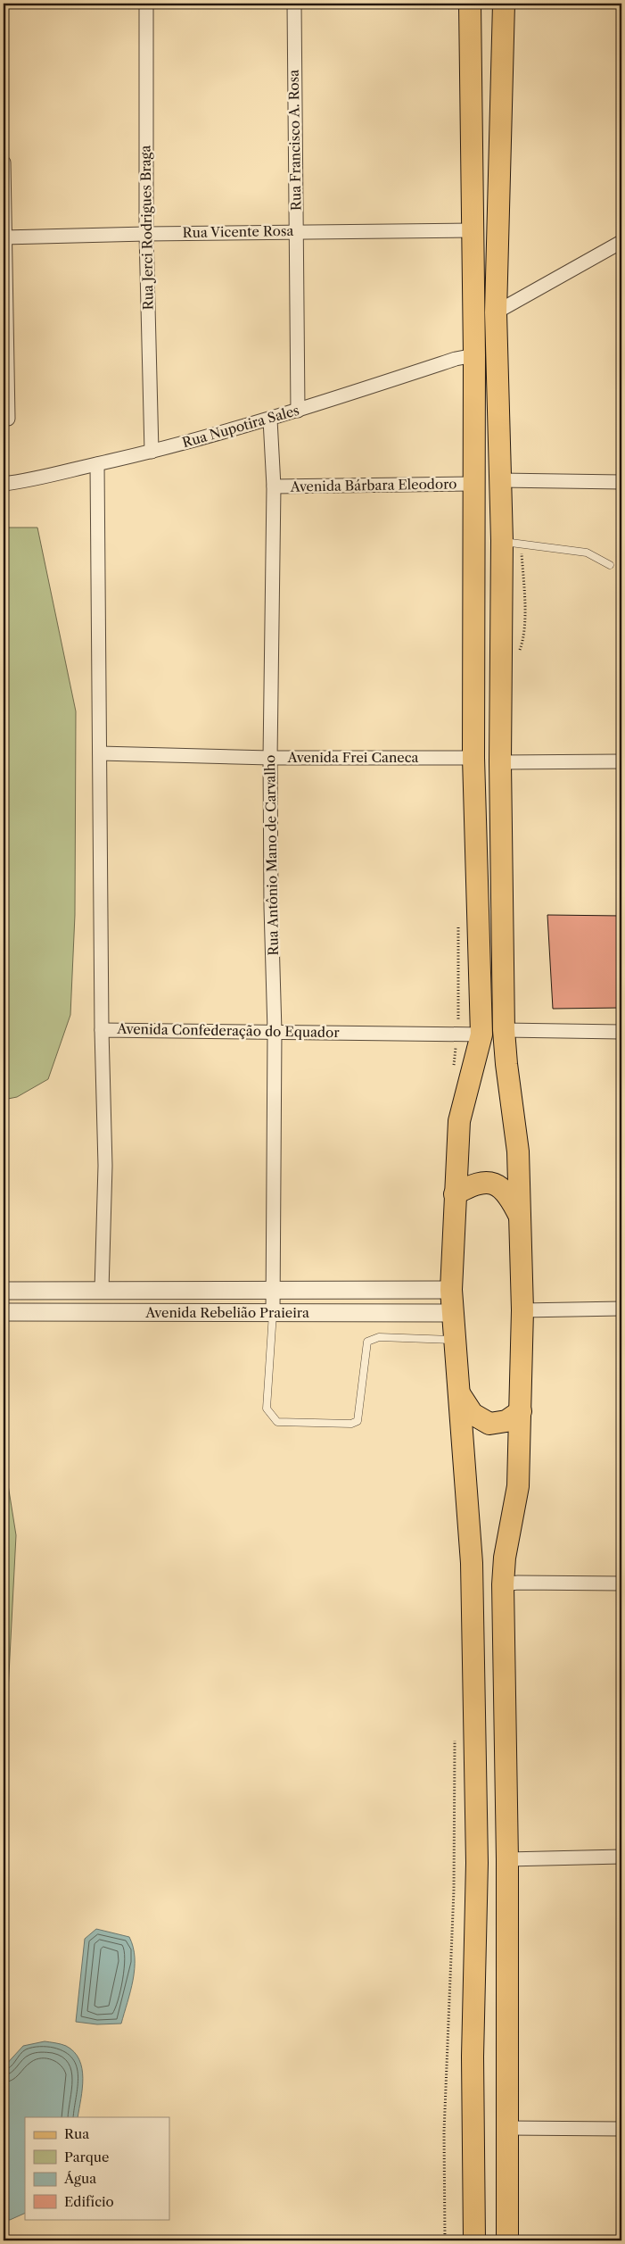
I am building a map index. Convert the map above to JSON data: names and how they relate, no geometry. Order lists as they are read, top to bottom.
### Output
{
  "streets": {
    "street": [
      "Rua Francisco A. Rosa",
      "Rua Jerci Rodrigues Braga",
      "Rua Vicente Rosa",
      "Rua Nupotira Sales",
      "Avenida Bárbara Eleodoro",
      "Avenida Frei Caneca",
      "Rua Antônio Mano de Carvalho",
      "Avenida Confederação do Equador",
      "Avenida Rebelião Praieira"
    ]
  },
  "crossings": [
    ["Rua Francisco A. Rosa", "Rua Vicente Rosa"],
    ["Rua Francisco A. Rosa", "Rua Nupotira Sales"],
    ["Rua Jerci Rodrigues Braga", "Rua Vicente Rosa"],
    ["Rua Jerci Rodrigues Braga", "Rua Nupotira Sales"],
    ["Rua Nupotira Sales", "Rua Antônio Mano de Carvalho"],
    ["Avenida Bárbara Eleodoro", "Rua Antônio Mano de Carvalho"],
    ["Avenida Frei Caneca", "Rua Antônio Mano de Carvalho"],
    ["Rua Antônio Mano de Carvalho", "Avenida Confederação do Equador"],
    ["Rua Antônio Mano de Carvalho", "Avenida Rebelião Praieira"],
    ["Avenida Confederação do Equador", "Avenida Rebelião Praieira"]
  ],
  "legend": [
    "Rua",
    "Parque",
    "Água",
    "Edifício"
  ]
}
